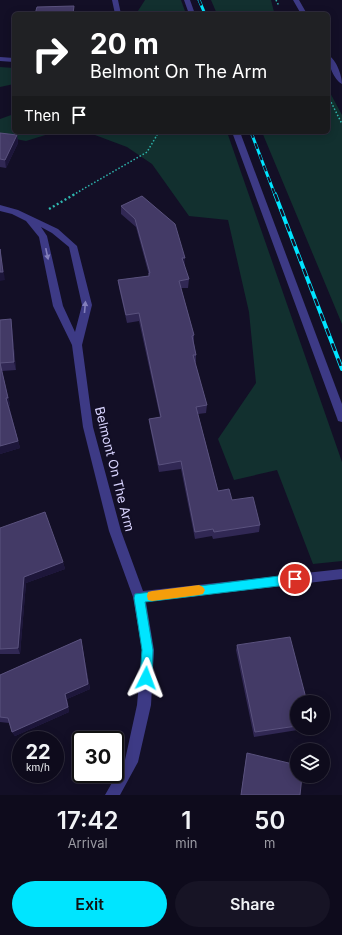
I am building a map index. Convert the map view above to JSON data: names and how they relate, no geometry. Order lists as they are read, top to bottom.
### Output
{
  "streets": {
    "street": ["Belmont On The Arm"]
  },
  "page": {
    "turn": ["20 m", "Belmont On The Arm"],
    "then": "Then",
    "speed": "22 km/h",
    "limit": "30",
    "eta": [
      "17:42",
      "Arrival",
      "1",
      "min",
      "50",
      "m"
    ],
    "buttons": ["Exit", "Share"]
  }
}
